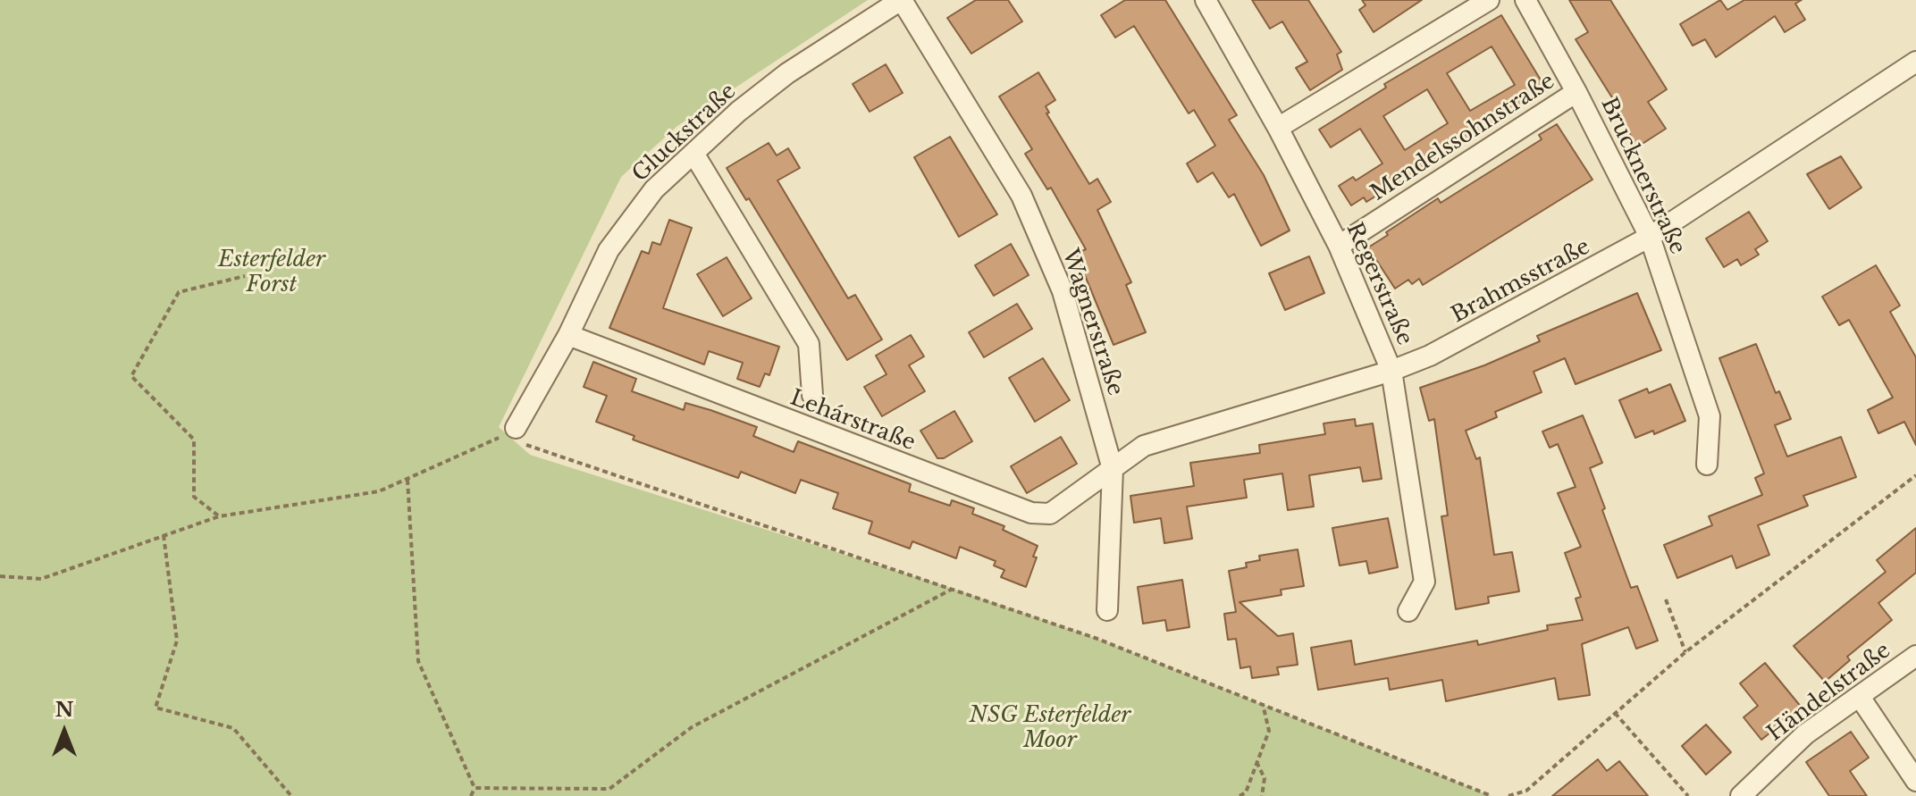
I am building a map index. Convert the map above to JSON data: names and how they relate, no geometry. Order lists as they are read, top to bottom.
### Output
{
  "streets": {
    "street": [
      "Gluckstraße",
      "Mendelssohnstraße",
      "Brucknerstraße",
      "Brahmsstraße",
      "Regerstraße",
      "Wagnerstraße",
      "Lehárstraße",
      "Händelstraße"
    ]
  },
  "crossings": [
    ["Gluckstraße", "Wagnerstraße"],
    ["Gluckstraße", "Lehárstraße"],
    ["Mendelssohnstraße", "Brucknerstraße"],
    ["Mendelssohnstraße", "Regerstraße"],
    ["Brucknerstraße", "Brahmsstraße"],
    ["Brahmsstraße", "Regerstraße"],
    ["Brahmsstraße", "Wagnerstraße"],
    ["Brahmsstraße", "Lehárstraße"],
    ["Wagnerstraße", "Lehárstraße"]
  ],
  "parks": ["Esterfelder Forst", "NSG Esterfelder Moor"],
  "north": "top"
}
